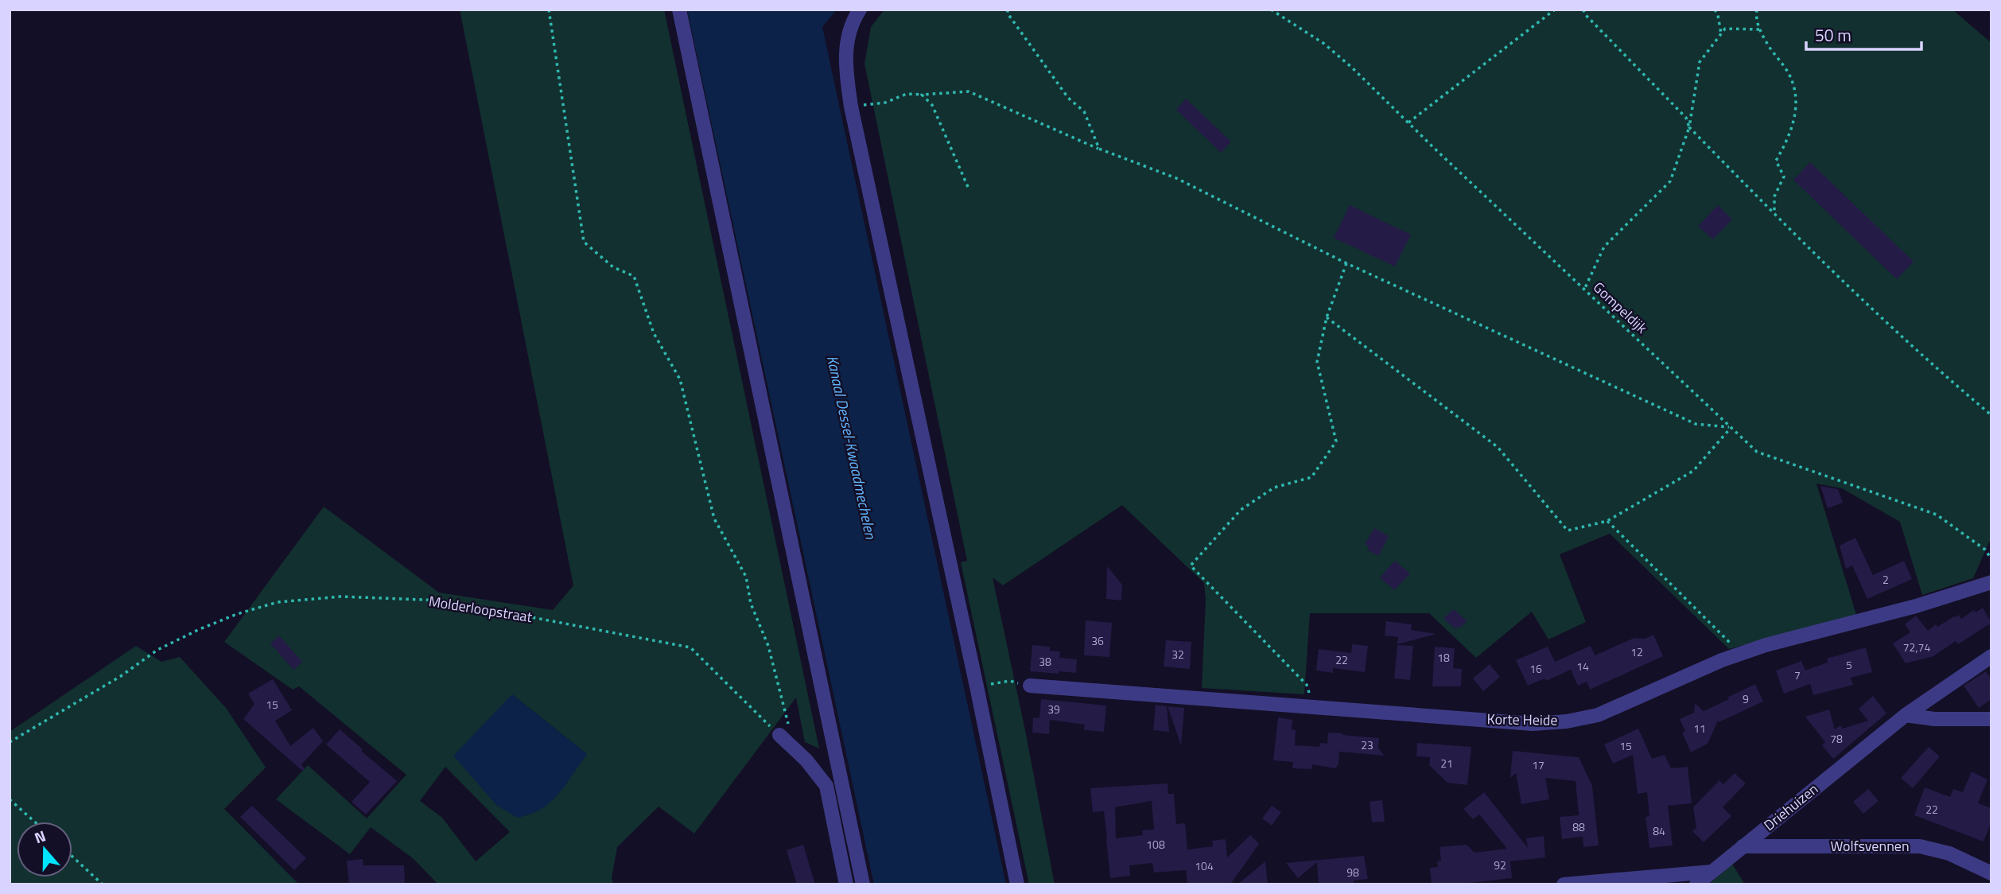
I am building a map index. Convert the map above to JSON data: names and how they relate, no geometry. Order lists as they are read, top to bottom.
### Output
{
  "streets": {
    "street": ["Korte Heide", "Driehuizen", "Wolfsvennen"],
    "path": ["Gompeldijk", "Molderloopstraat"]
  },
  "crossings": [
    ["Driehuizen", "Wolfsvennen"]
  ],
  "water": ["Kanaal Dessel-Kwaadmechelen"],
  "house_numbers": [
    "2",
    "36",
    "72,74",
    "12",
    "32",
    "18",
    "22",
    "38",
    "5",
    "14",
    "16",
    "7",
    "9",
    "15",
    "39",
    "11",
    "78",
    "23",
    "15",
    "21",
    "17",
    "22",
    "88",
    "84",
    "108",
    "92",
    "104",
    "98"
  ],
  "scale_bar": "50 m",
  "north": "top"
}
